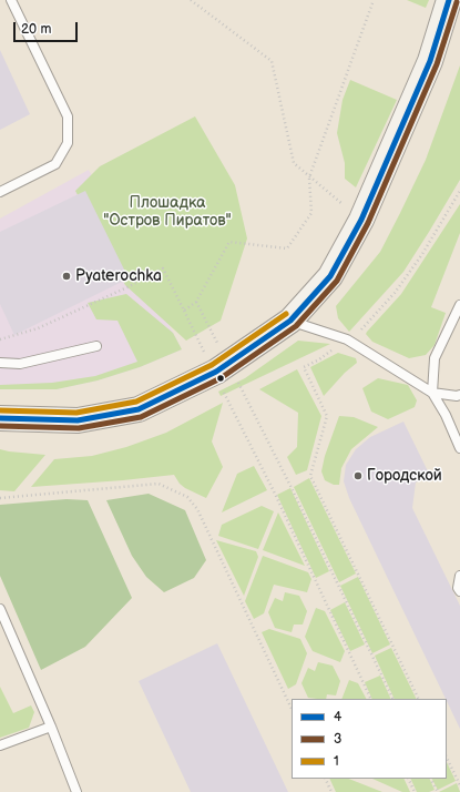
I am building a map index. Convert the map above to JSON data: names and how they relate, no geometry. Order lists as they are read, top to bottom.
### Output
{
  "parks": ["Плошадка \"Остров Пиратов\""],
  "places": ["Pyaterochka", "Городской"],
  "lines": ["transit line 4", "transit line 3", "transit line 1"],
  "legend": ["4", "3", "1"],
  "scale_bar": "20 m"
}
